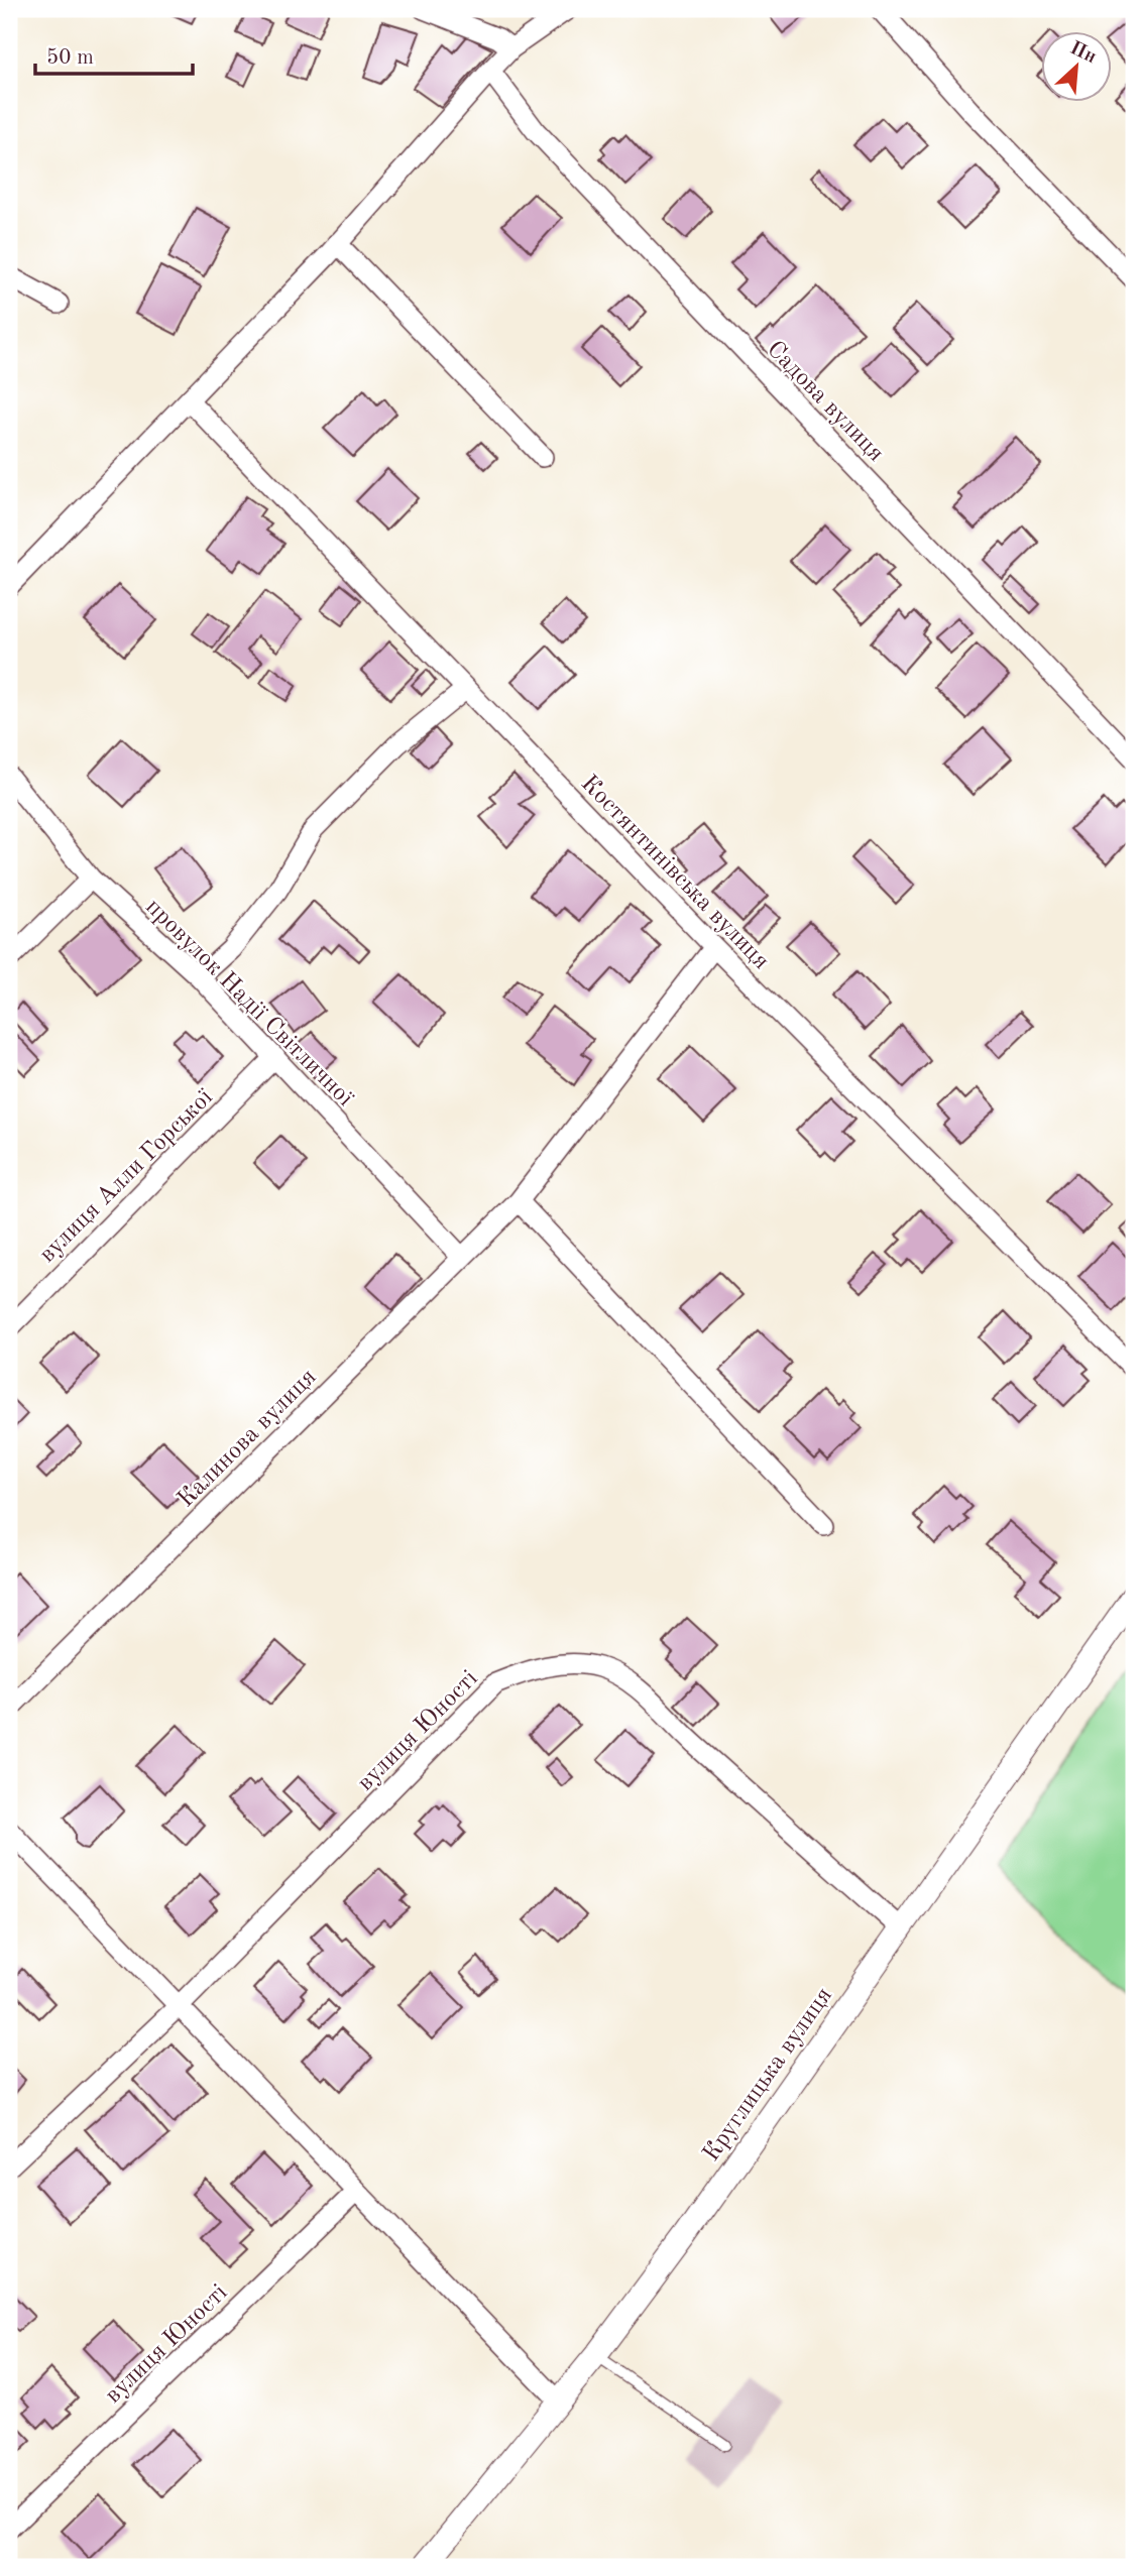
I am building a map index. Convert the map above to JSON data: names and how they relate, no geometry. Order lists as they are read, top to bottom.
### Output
{
  "streets": {
    "street": [
      "Садова вулиця",
      "Костянтинівська вулиця",
      "провулок Надії Світличної",
      "вулиця Алли Горської",
      "Калинова вулиця",
      "вулиця Юності",
      "Круглицька вулиця"
    ]
  },
  "crossings": [
    ["Костянтинівська вулиця", "Калинова вулиця"],
    ["провулок Надії Світличної", "вулиця Алли Горської"],
    ["провулок Надії Світличної", "Калинова вулиця"],
    ["вулиця Юності", "Круглицька вулиця"]
  ],
  "scale_bar": "50 m",
  "north": "top right"
}
